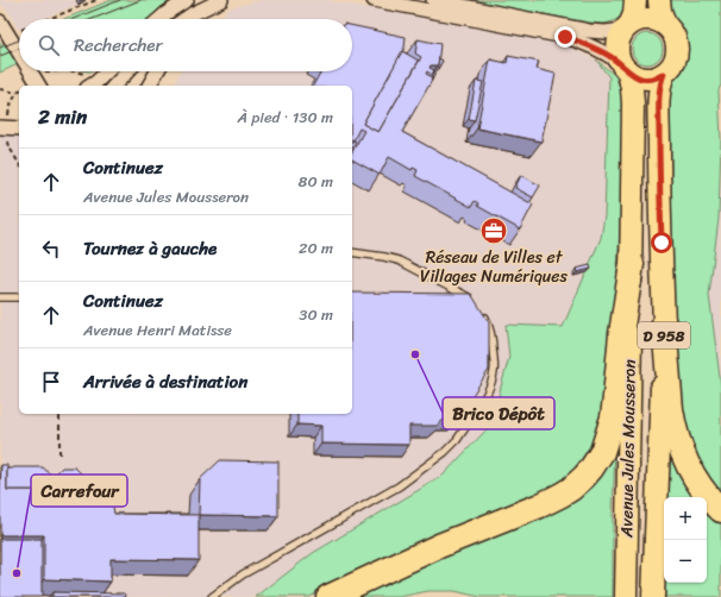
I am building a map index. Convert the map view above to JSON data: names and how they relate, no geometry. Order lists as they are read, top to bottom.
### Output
{
  "streets": {
    "main road": ["D 958", "Avenue Jules Mousseron"]
  },
  "places": {
    "office": ["Réseau de Villes et Villages Numériques"],
    "other": ["Brico Dépôt", "Carrefour"]
  },
  "page": {
    "search": "Rechercher",
    "heading": ["2 min", "À pied · 130 m"],
    "list": [
      ["Continuez", "Avenue Jules Mousseron", "80 m"],
      ["Tournez à gauche", "20 m"],
      ["Continuez", "Avenue Henri Matisse", "30 m"],
      "Arrivée à destination"
    ],
    "map_buttons": ["+", "−"]
  }
}
